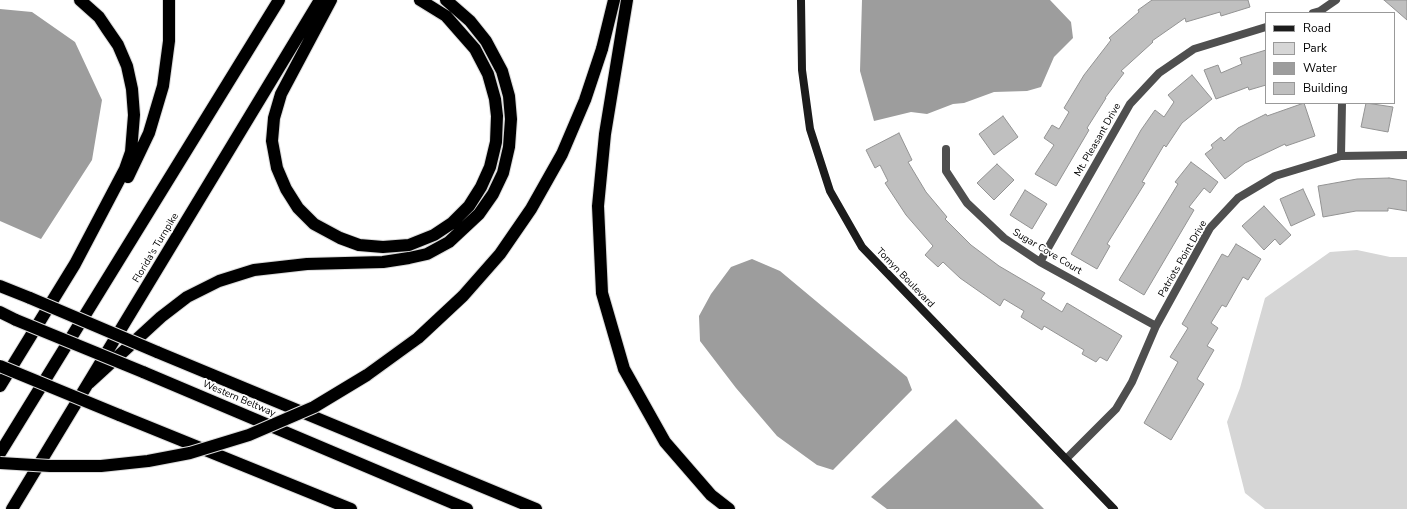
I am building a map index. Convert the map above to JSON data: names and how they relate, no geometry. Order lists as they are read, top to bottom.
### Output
{
  "streets": {
    "highway": ["Florida's Turnpike", "Western Beltway"],
    "street": [
      "Mt. Pleasant Drive",
      "Sugar Cove Court",
      "Patriots Point Drive",
      "Tomyn Boulevard"
    ]
  },
  "crossings": [
    ["Mt. Pleasant Drive", "Sugar Cove Court"],
    ["Sugar Cove Court", "Patriots Point Drive"],
    ["Patriots Point Drive", "Tomyn Boulevard"]
  ],
  "legend": [
    "Road",
    "Park",
    "Water",
    "Building"
  ]
}
